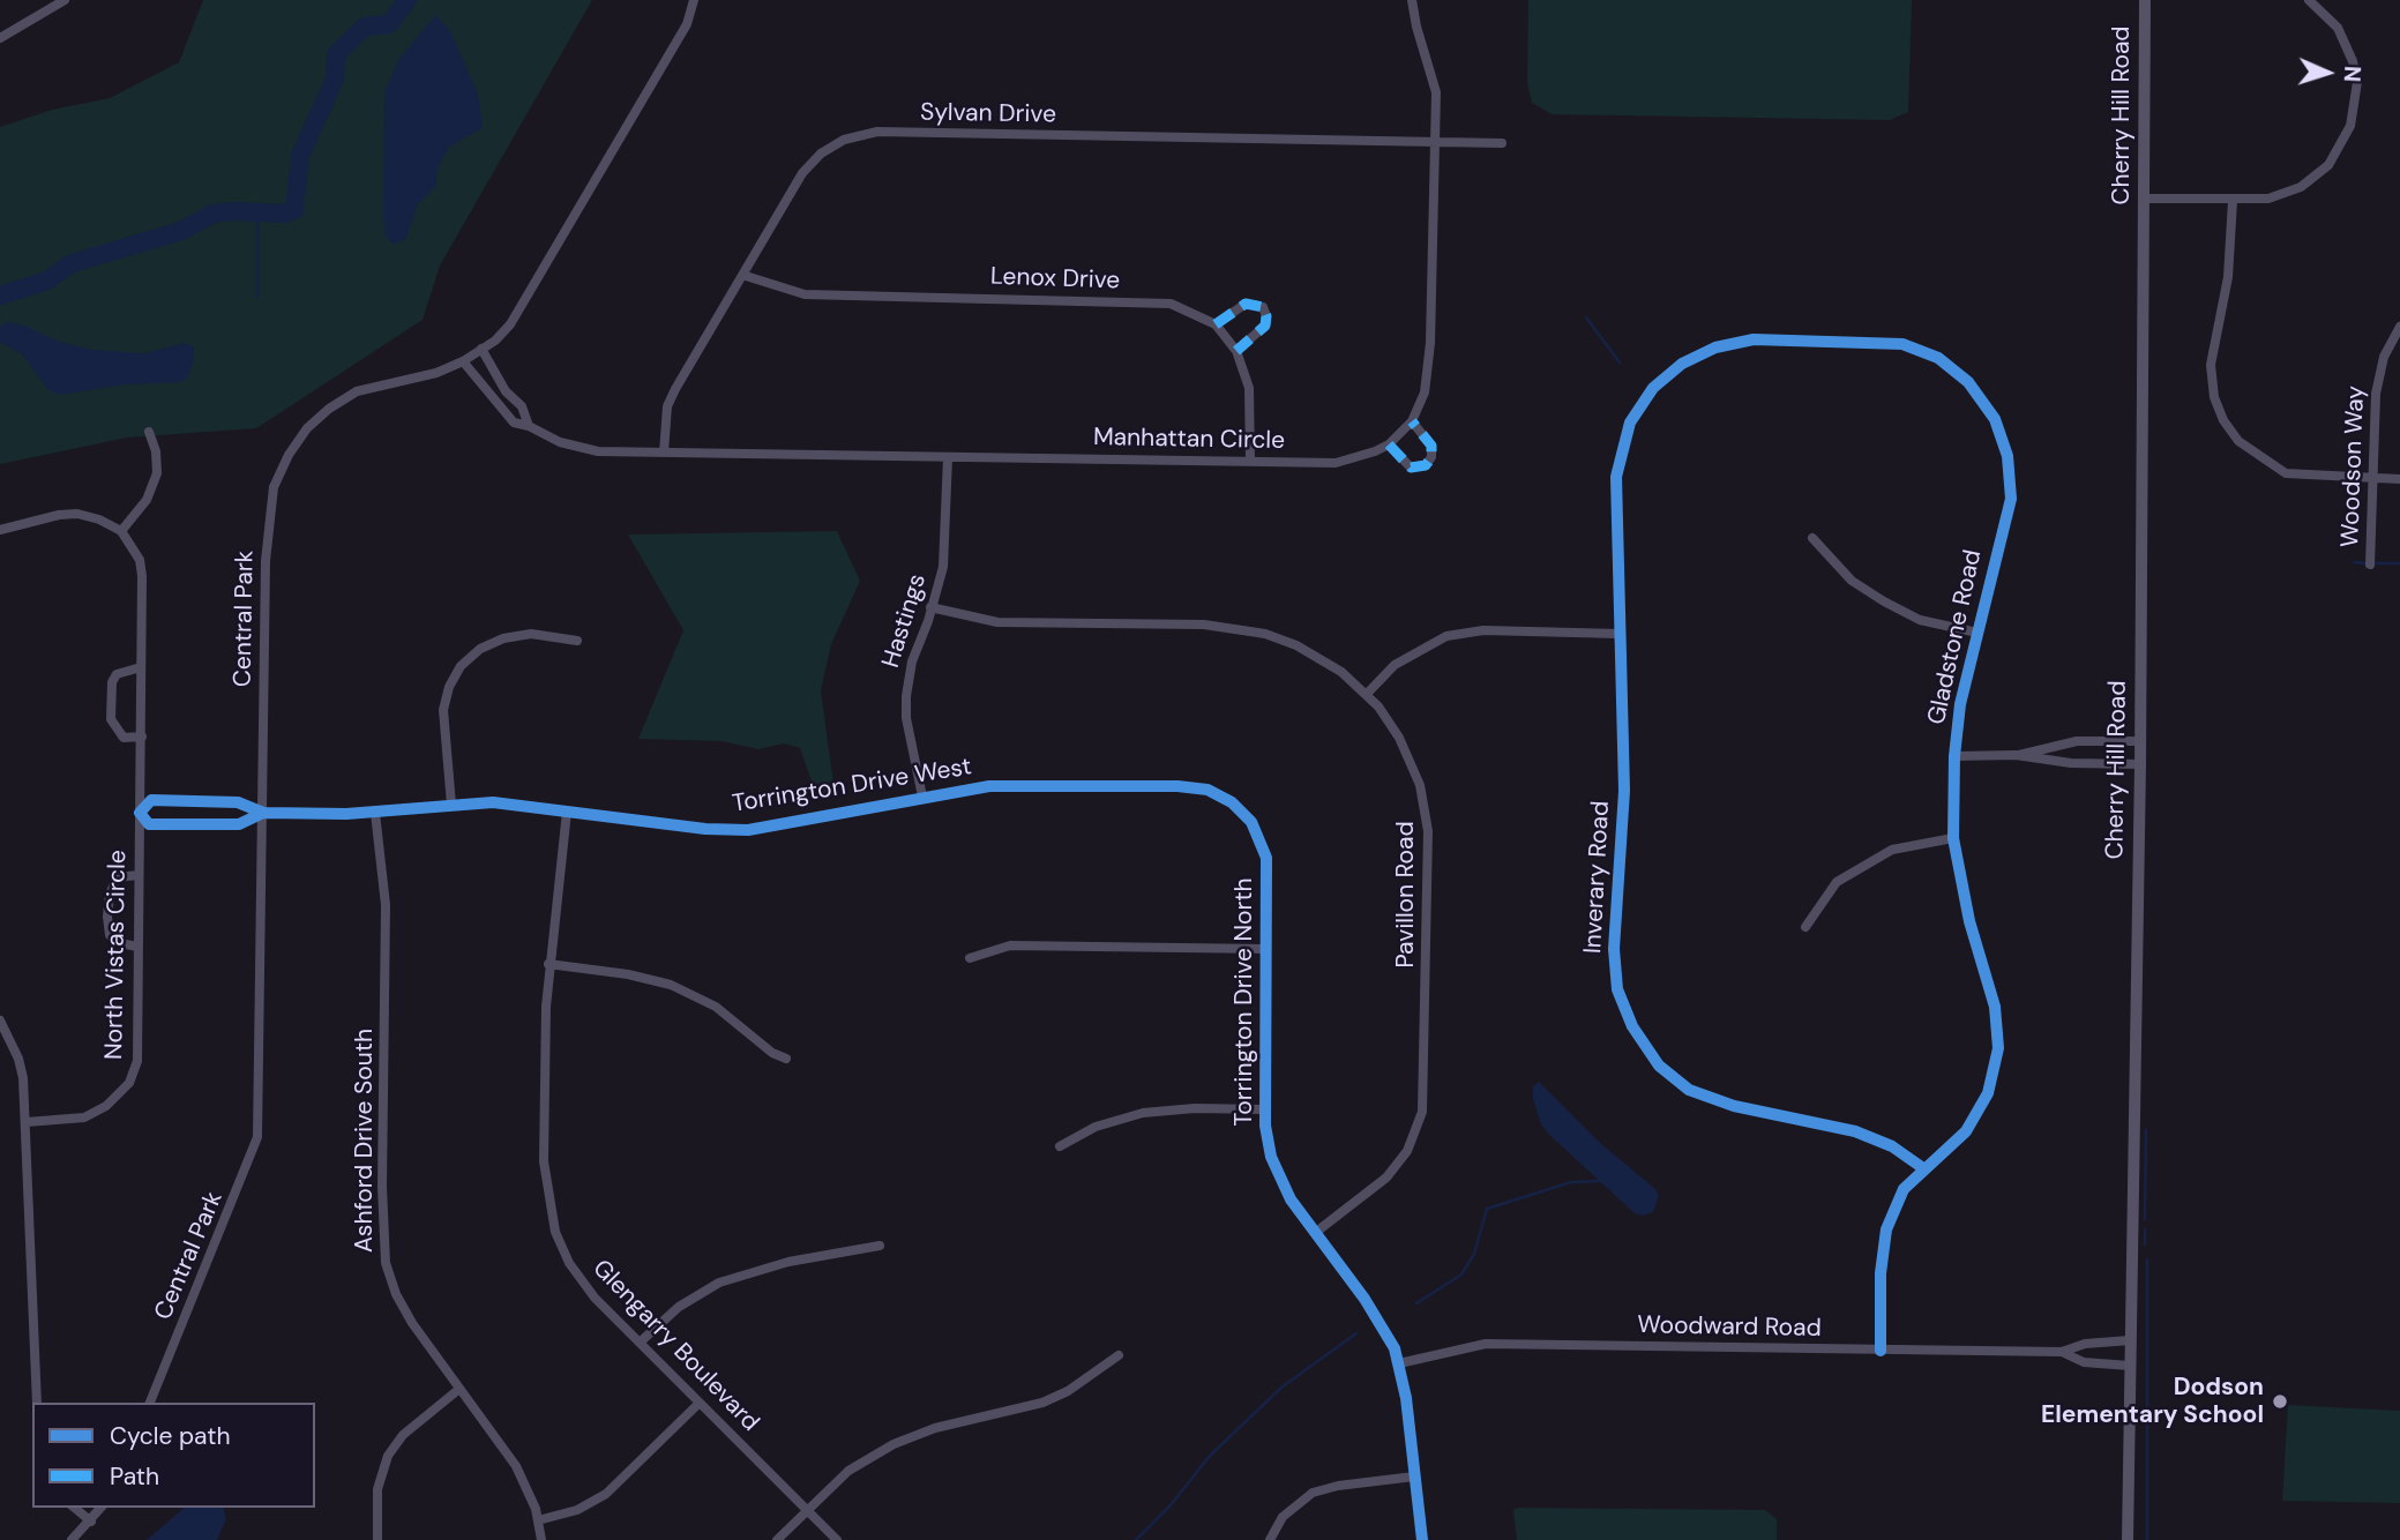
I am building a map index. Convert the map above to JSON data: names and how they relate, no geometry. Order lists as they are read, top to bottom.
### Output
{
  "streets": {
    "main road": ["Cherry Hill Road"],
    "street": [
      "Sylvan Drive",
      "Lenox Drive",
      "Manhattan Circle",
      "Woodson Way",
      "Central Park",
      "Hastings",
      "Gladstone Road",
      "Torrington Drive West",
      "Inverary Road",
      "Pavillon Road",
      "North Vistas Circle",
      "Torrington Drive North",
      "Ashford Drive South",
      "Woodward Road",
      "Glengarry Boulevard"
    ]
  },
  "crossings": [
    ["Sylvan Drive", "Lenox Drive"],
    ["Sylvan Drive", "Manhattan Circle"],
    ["Cherry Hill Road", "Woodward Road"],
    ["Lenox Drive", "Manhattan Circle"],
    ["Manhattan Circle", "Central Park"],
    ["Manhattan Circle", "Hastings"],
    ["Central Park", "Torrington Drive West"],
    ["Hastings", "Torrington Drive West"],
    ["Hastings", "Pavillon Road"],
    ["Gladstone Road", "Inverary Road"],
    ["Gladstone Road", "Woodward Road"],
    ["Torrington Drive West", "Torrington Drive North"],
    ["Torrington Drive West", "Ashford Drive South"],
    ["Torrington Drive West", "Glengarry Boulevard"],
    ["Pavillon Road", "Torrington Drive North"],
    ["Torrington Drive North", "Woodward Road"]
  ],
  "places": ["Dodson Elementary School"],
  "legend": ["Cycle path", "Path"],
  "north": "right"
}
